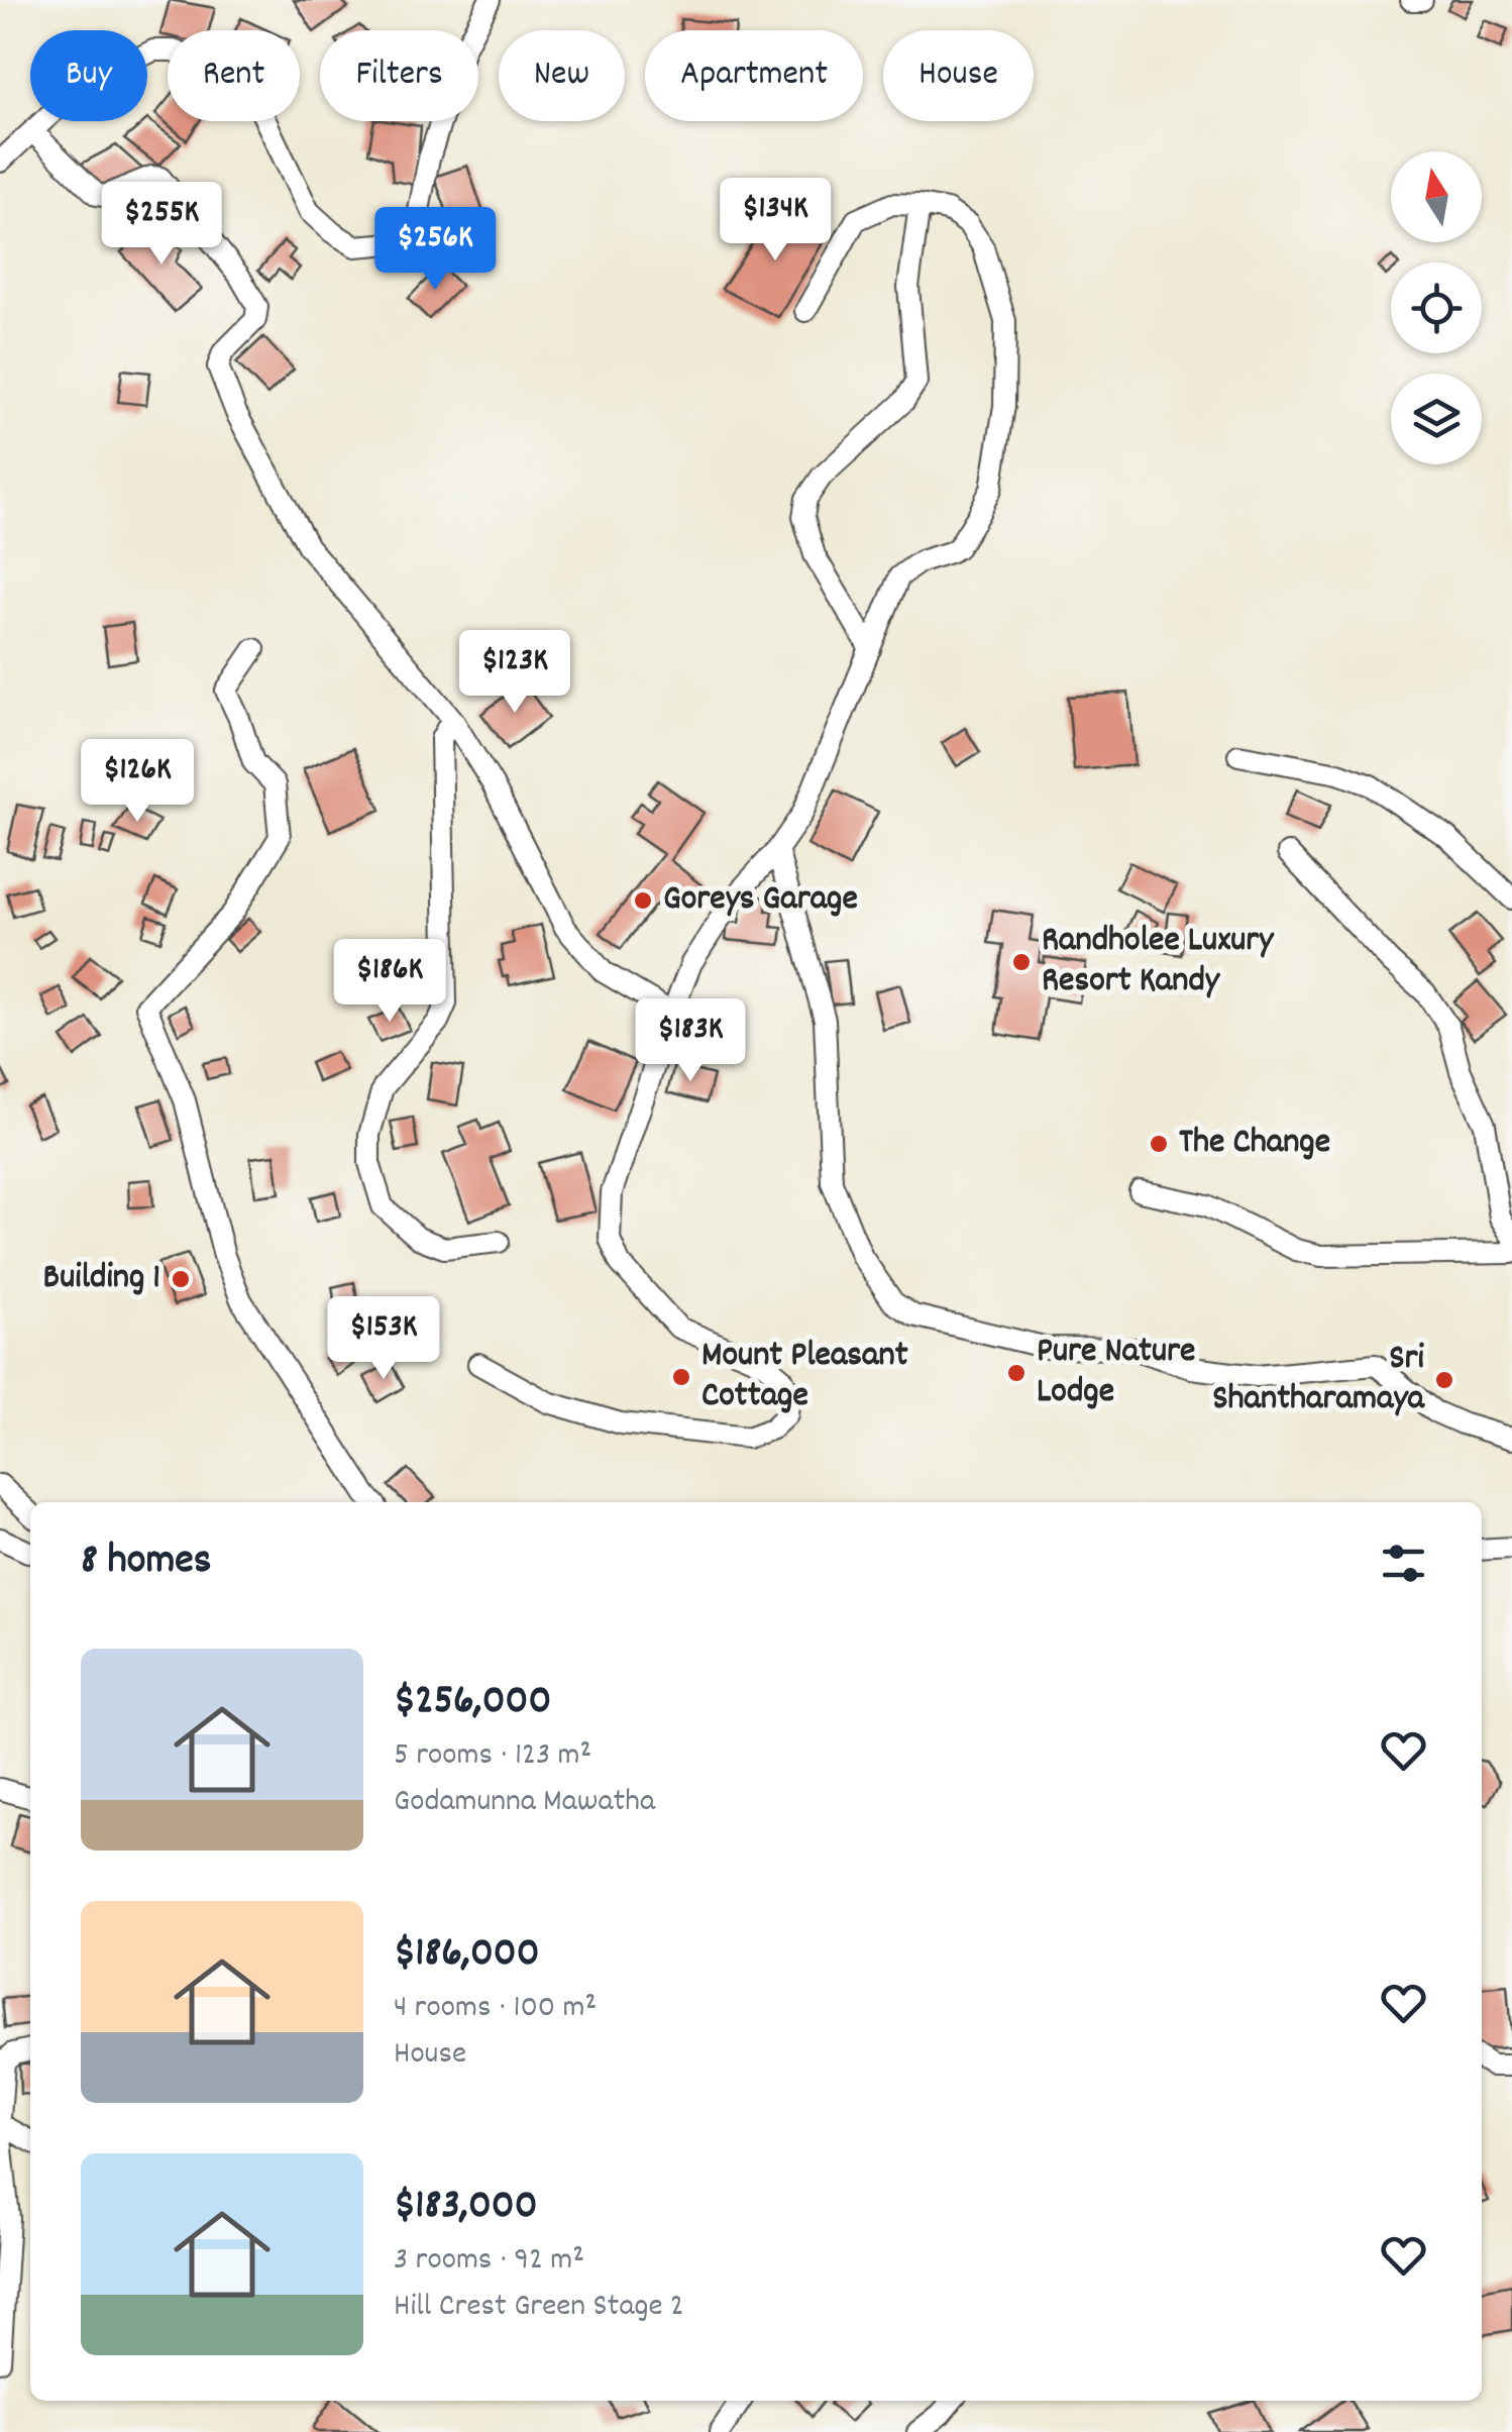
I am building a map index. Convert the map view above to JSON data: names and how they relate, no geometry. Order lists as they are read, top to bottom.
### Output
{
  "places": [
    "Goreys Garage",
    "Randholee Luxury Resort Kandy",
    "The Change",
    "Building 1",
    "Pure Nature Lodge",
    "Mount Pleasant Cottage",
    "Sri Shantharamaya"
  ],
  "north": "top",
  "page": {
    "chip": [
      "Buy",
      "Rent",
      "Filters",
      "New",
      "Apartment",
      "House"
    ],
    "price": [
      "$134K",
      "$255K",
      "$256K",
      "$123K",
      "$126K",
      "$186K",
      "$183K",
      "$153K"
    ],
    "heading": "8 homes",
    "list": [
      {
        "name": "$256,000",
        "note": "5 rooms · 123 m² · Godamunna Mawatha"
      },
      {
        "name": "$186,000",
        "note": "4 rooms · 100 m² · House"
      },
      {
        "name": "$183,000",
        "note": "3 rooms · 92 m² · Hill Crest Green Stage 2"
      }
    ]
  }
}
